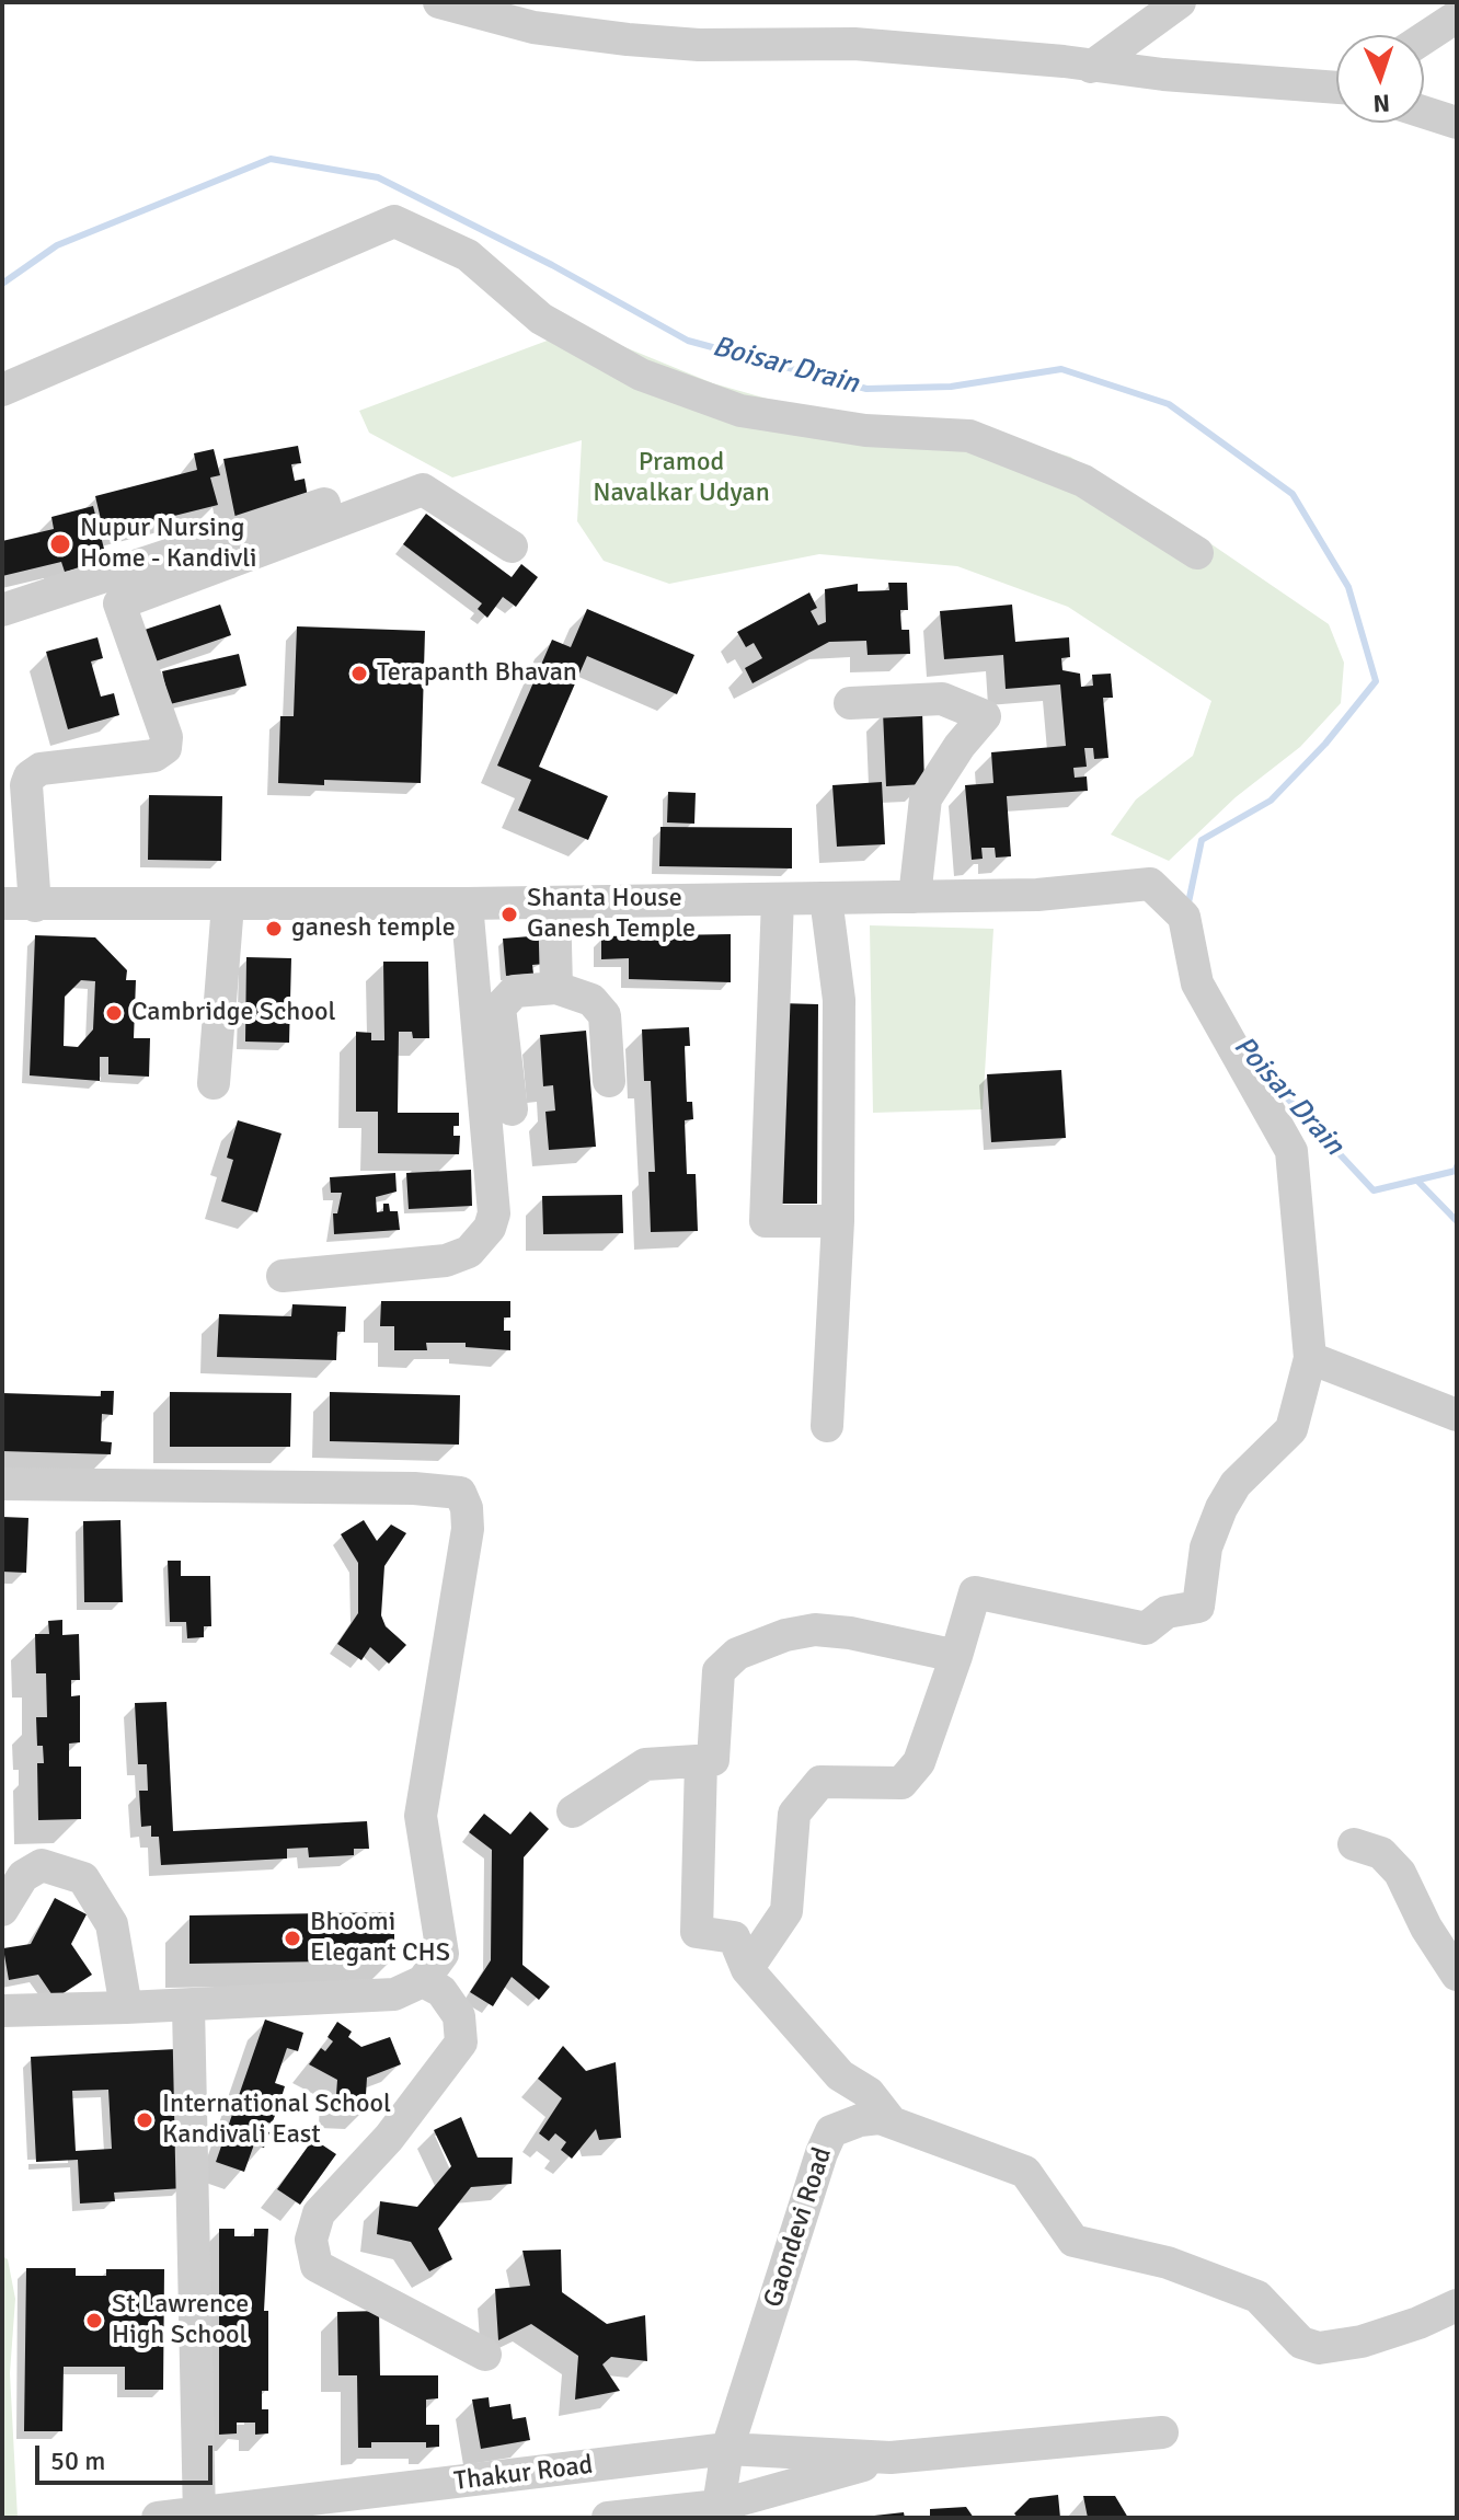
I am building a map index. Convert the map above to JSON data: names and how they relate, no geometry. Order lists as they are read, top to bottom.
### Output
{
  "streets": {
    "street": ["Gaondevi Road", "Thakur Road"]
  },
  "crossings": [
    ["Gaondevi Road", "Thakur Road"]
  ],
  "water": ["Boisar Drain", "Poisar Drain"],
  "parks": ["Pramod Navalkar Udyan"],
  "places": [
    "Nupur Nursing Home - Kandivli",
    "Terapanth Bhavan",
    "Shanta House Ganesh Temple",
    "ganesh temple",
    "Cambridge School",
    "Bhoomi Elegant CHS",
    "International School Kandivali East",
    "St Lawrence High School"
  ],
  "scale_bar": "50 m",
  "north": "bottom"
}
